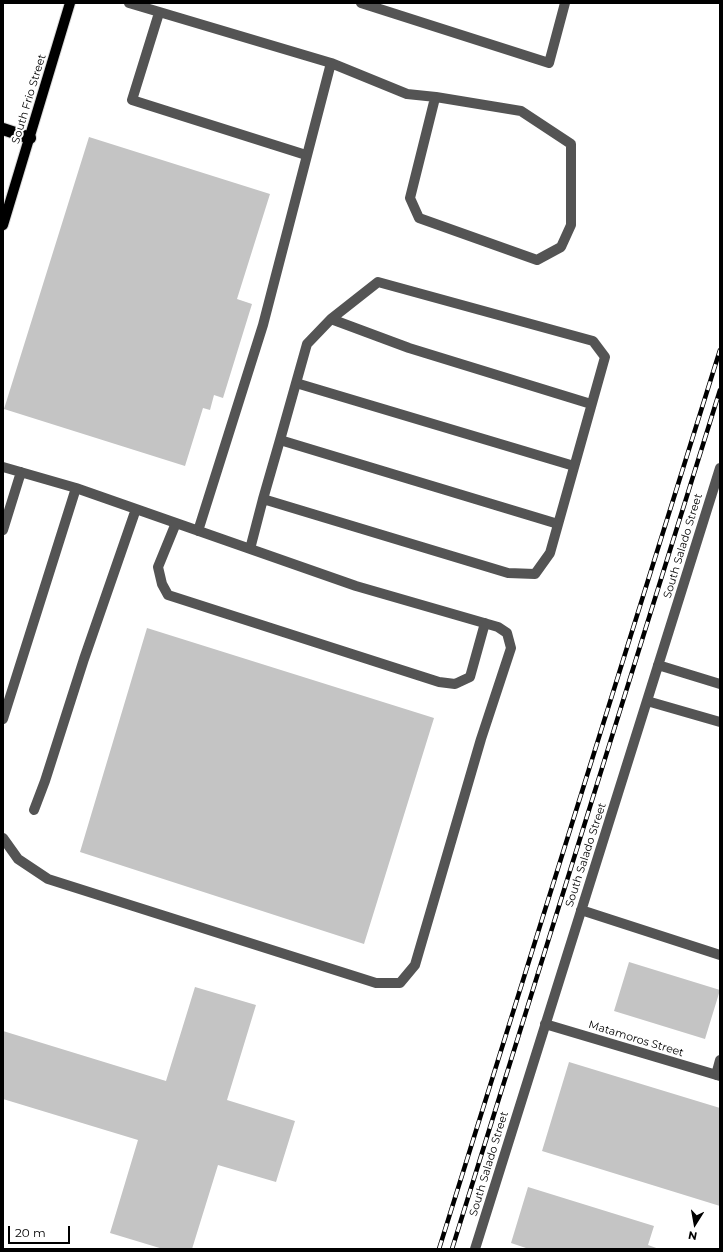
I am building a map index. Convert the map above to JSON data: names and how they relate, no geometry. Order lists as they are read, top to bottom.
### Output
{
  "streets": {
    "main road": ["South Frio Street"],
    "street": ["South Salado Street", "Matamoros Street"]
  },
  "crossings": [
    ["South Salado Street", "Matamoros Street"]
  ],
  "scale_bar": "20 m",
  "north": "bottom"
}
